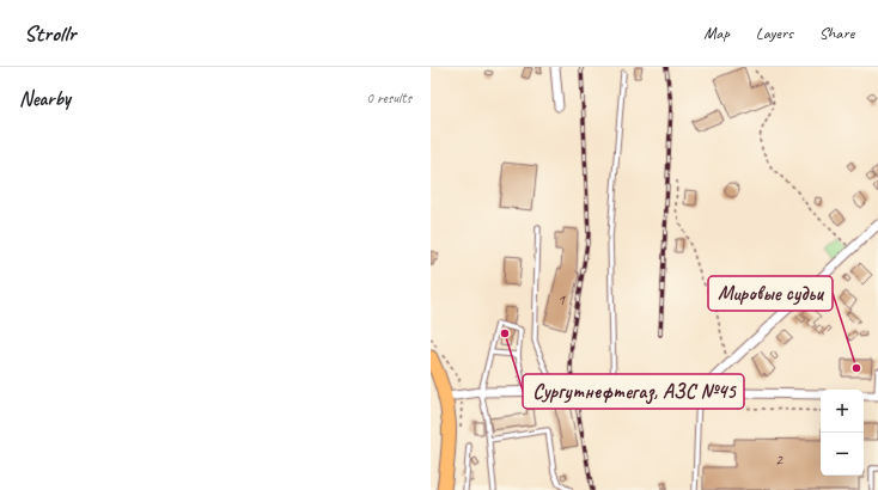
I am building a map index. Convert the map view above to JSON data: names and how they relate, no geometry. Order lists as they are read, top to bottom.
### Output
{
  "places": ["Сургутнефтегаз, АЗС №45", "Мировые судьи"],
  "house_numbers": ["1", "2"],
  "page": {
    "header": "Strollr",
    "nav": ["Map", "Layers", "Share"],
    "heading": ["Nearby", "0 results"],
    "map_buttons": ["+", "−"]
  }
}
